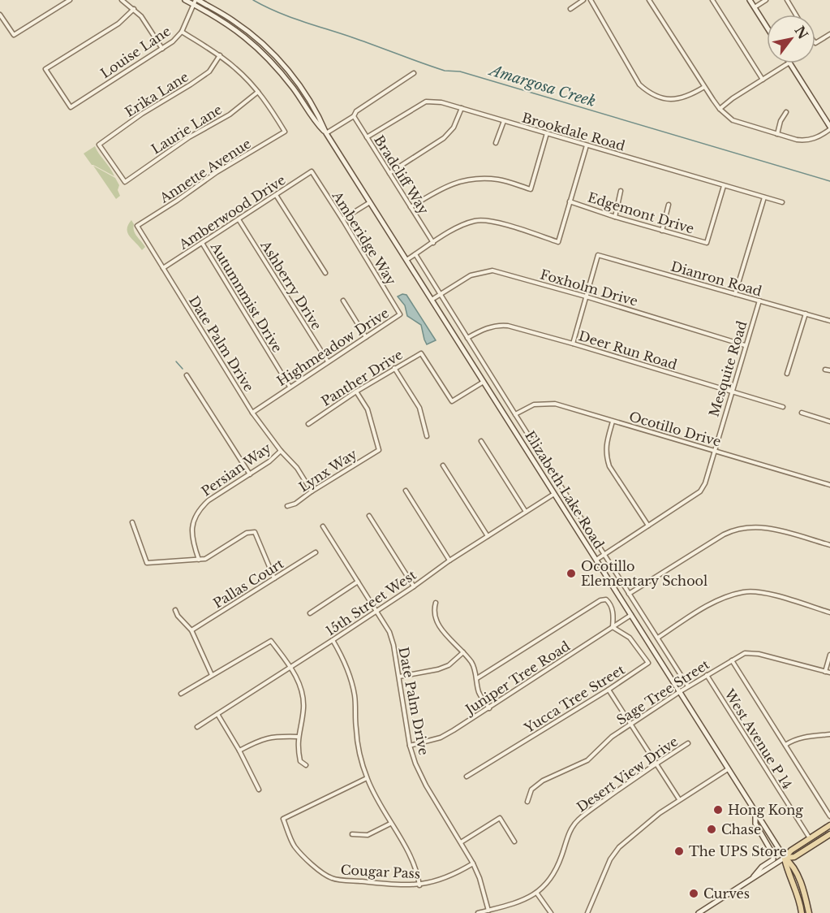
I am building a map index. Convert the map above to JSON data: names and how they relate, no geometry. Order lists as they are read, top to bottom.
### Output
{
  "streets": {
    "main road": ["Elizabeth Lake Road"],
    "street": [
      "Louise Lane",
      "Erika Lane",
      "Laurie Lane",
      "Brookdale Road",
      "Annette Avenue",
      "Bradcliff Way",
      "Amberwood Drive",
      "Edgemont Drive",
      "Amberidge Way",
      "Dianron Road",
      "Ashberry Drive",
      "Foxholm Drive",
      "Autumnmist Drive",
      "Date Palm Drive",
      "Highmeadow Drive",
      "Deer Run Road",
      "Mesquite Road",
      "Panther Drive",
      "Ocotillo Drive",
      "Persian Way",
      "Lynx Way",
      "Pallas Court",
      "15th Street West",
      "Juniper Tree Road",
      "Sage Tree Street",
      "Yucca Tree Street",
      "West Avenue P 14",
      "Desert View Drive",
      "Cougar Pass"
    ]
  },
  "crossings": [
    ["Louise Lane", "Elizabeth Lake Road"],
    ["Erika Lane", "Laurie Lane"],
    ["Laurie Lane", "Annette Avenue"],
    ["Brookdale Road", "Bradcliff Way"],
    ["Brookdale Road", "Edgemont Drive"],
    ["Annette Avenue", "Date Palm Drive"],
    ["Amberwood Drive", "Amberidge Way"],
    ["Amberwood Drive", "Ashberry Drive"],
    ["Amberwood Drive", "Autumnmist Drive"],
    ["Amberwood Drive", "Date Palm Drive"],
    ["Amberidge Way", "Highmeadow Drive"],
    ["Dianron Road", "Foxholm Drive"],
    ["Dianron Road", "Mesquite Road"],
    ["Ashberry Drive", "Highmeadow Drive"],
    ["Foxholm Drive", "Mesquite Road"],
    ["Foxholm Drive", "Elizabeth Lake Road"],
    ["Autumnmist Drive", "Highmeadow Drive"],
    ["Date Palm Drive", "Highmeadow Drive"],
    ["Date Palm Drive", "Persian Way"],
    ["Date Palm Drive", "Lynx Way"],
    ["Date Palm Drive", "15th Street West"],
    ["Date Palm Drive", "Juniper Tree Road"],
    ["Date Palm Drive", "Desert View Drive"],
    ["Date Palm Drive", "Cougar Pass"],
    ["Deer Run Road", "Mesquite Road"],
    ["Mesquite Road", "Ocotillo Drive"],
    ["Mesquite Road", "Elizabeth Lake Road"],
    ["Panther Drive", "Lynx Way"],
    ["Panther Drive", "Elizabeth Lake Road"],
    ["Elizabeth Lake Road", "15th Street West"],
    ["Elizabeth Lake Road", "Juniper Tree Road"],
    ["Elizabeth Lake Road", "Sage Tree Street"],
    ["Juniper Tree Road", "Yucca Tree Street"],
    ["Sage Tree Street", "West Avenue P 14"]
  ],
  "water": ["Amargosa Creek"],
  "places": [
    "Ocotillo Elementary School",
    "Hong Kong",
    "Chase",
    "The UPS Store",
    "Curves"
  ],
  "north": "top right"
}
